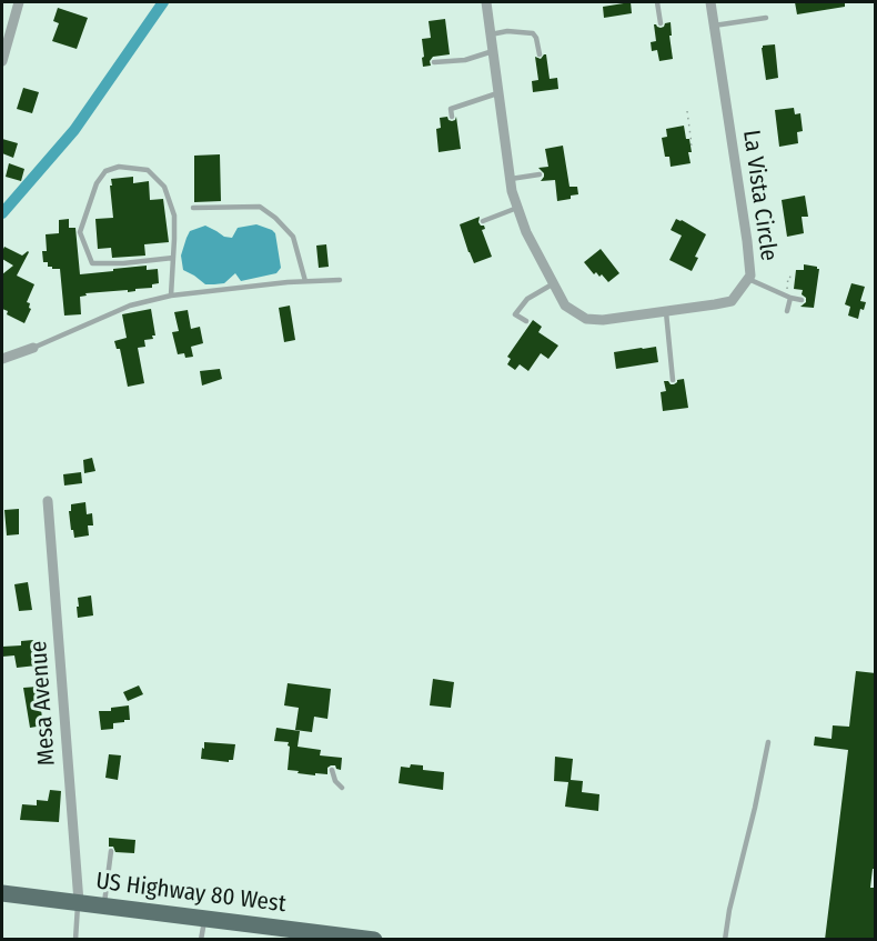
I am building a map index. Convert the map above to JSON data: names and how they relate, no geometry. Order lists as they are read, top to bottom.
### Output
{
  "streets": {
    "main road": ["US Highway 80 West"],
    "street": ["La Vista Circle", "Mesa Avenue"]
  },
  "crossings": [
    ["Mesa Avenue", "US Highway 80 West"]
  ]
}
